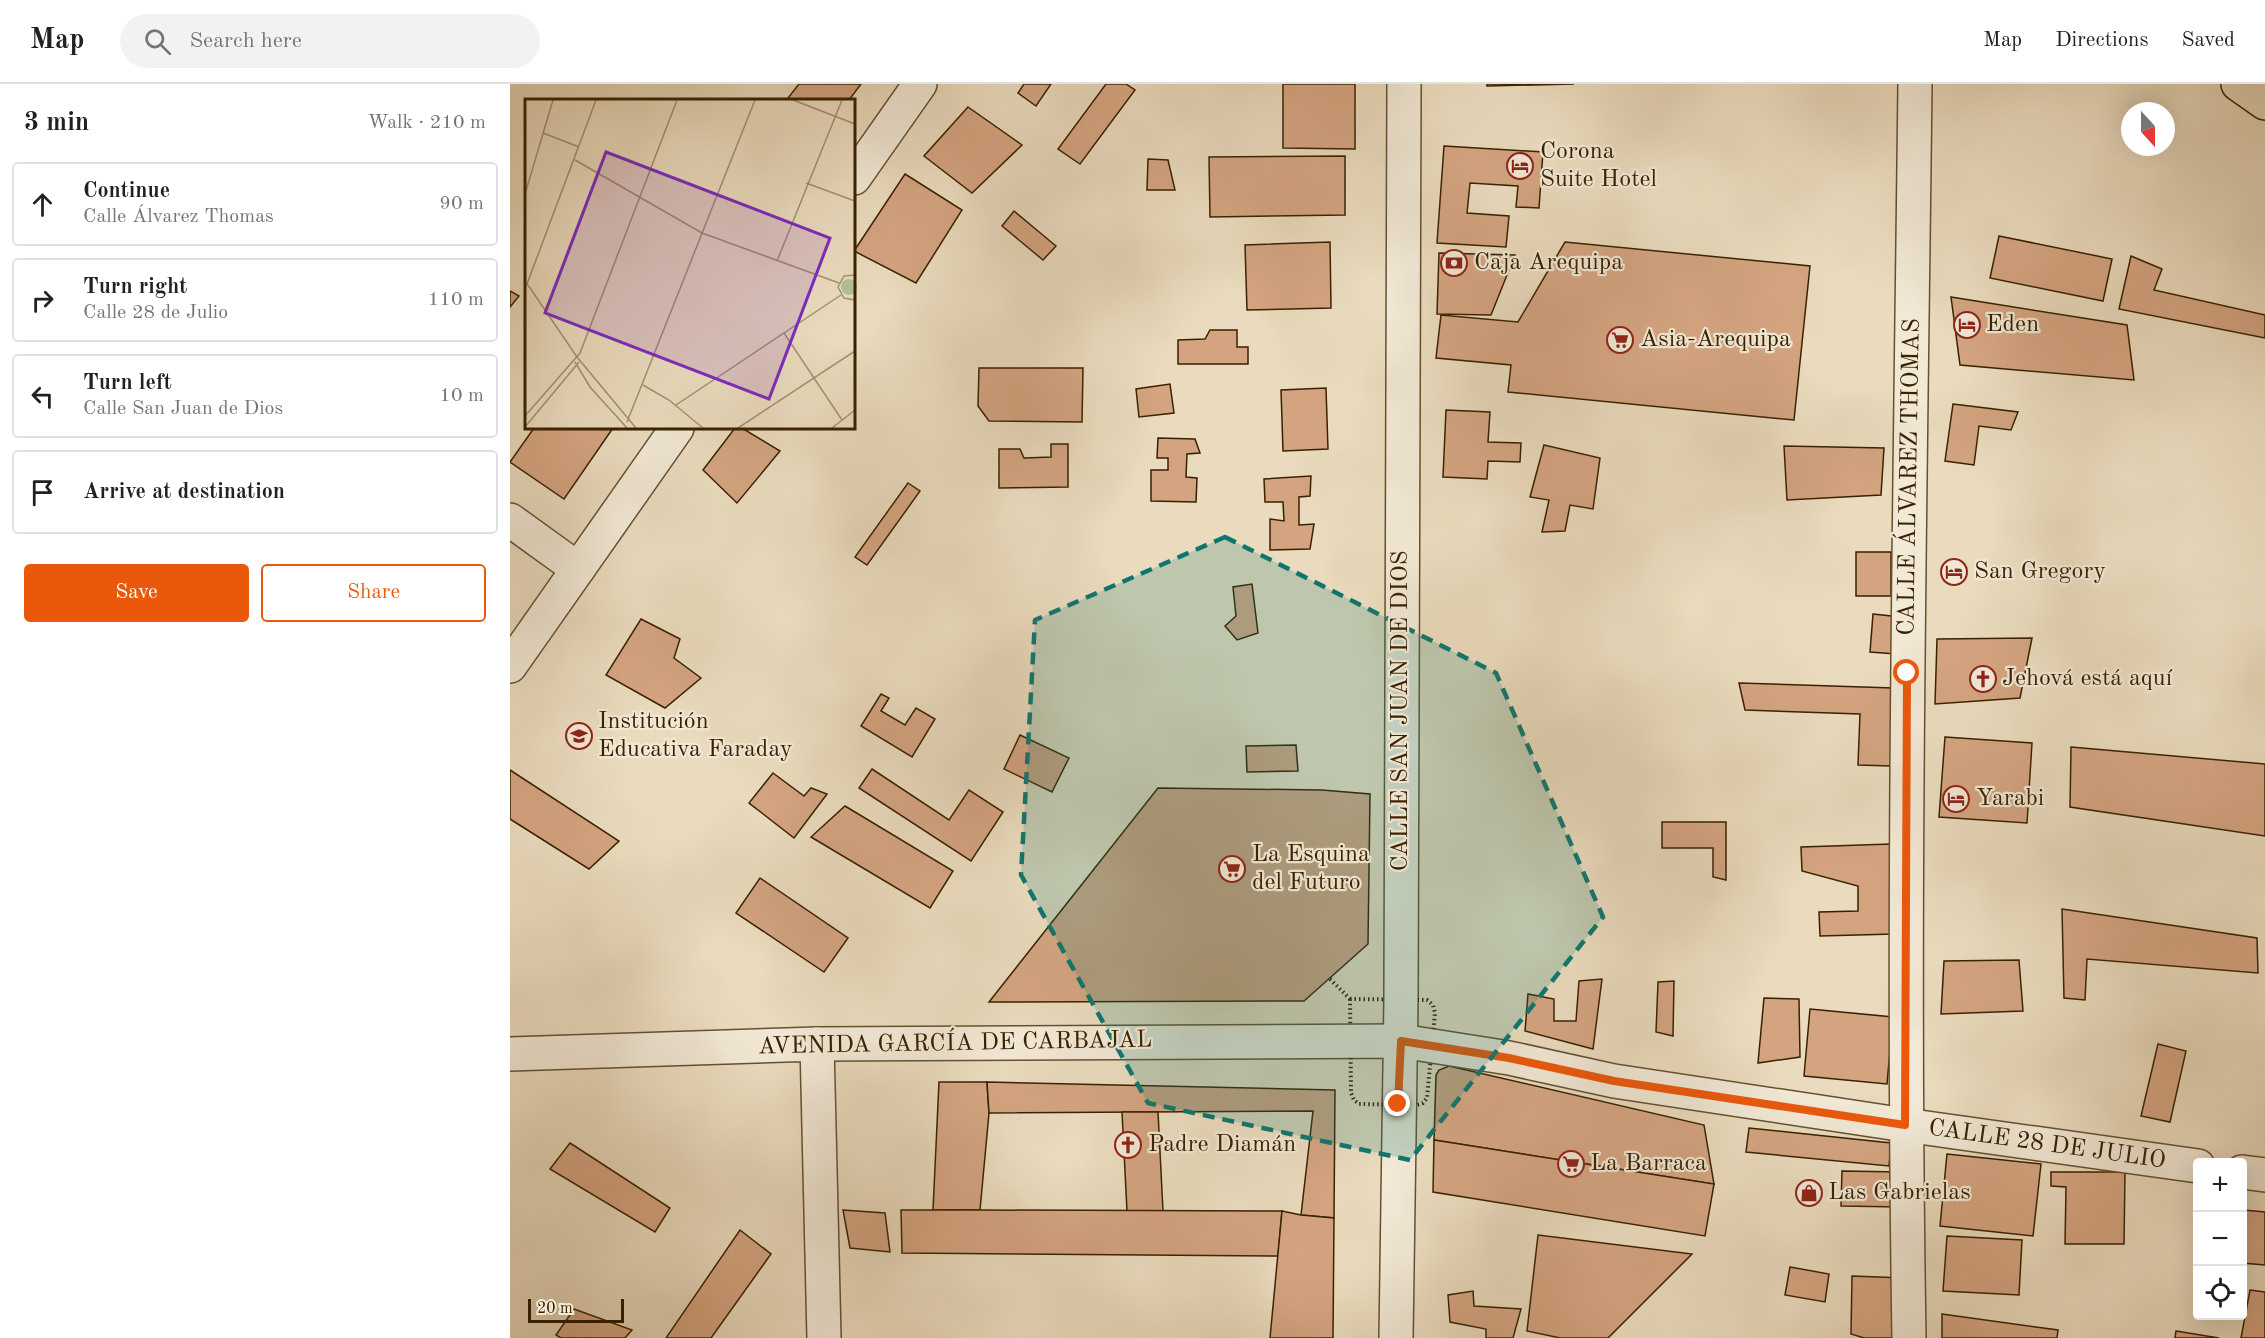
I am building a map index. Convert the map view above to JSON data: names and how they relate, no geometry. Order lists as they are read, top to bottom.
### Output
{
  "streets": {
    "street": [
      "CALLE ÁLVAREZ THOMAS",
      "CALLE SAN JUAN DE DIOS",
      "AVENIDA GARCÍA DE CARBAJAL",
      "CALLE 28 DE JULIO"
    ]
  },
  "crossings": [
    ["CALLE ÁLVAREZ THOMAS", "CALLE 28 DE JULIO"],
    ["CALLE SAN JUAN DE DIOS", "AVENIDA GARCÍA DE CARBAJAL"],
    ["CALLE SAN JUAN DE DIOS", "CALLE 28 DE JULIO"],
    ["AVENIDA GARCÍA DE CARBAJAL", "CALLE 28 DE JULIO"]
  ],
  "places": {
    "hotel": [
      "Corona Suite Hotel",
      "Eden",
      "San Gregory",
      "Yarabi"
    ],
    "bank": ["Caja Arequipa"],
    "supermarket": ["Asia-Arequipa", "La Esquina del Futuro", "La Barraca"],
    "church": ["Jehová está aquí", "Padre Diamán"],
    "school or university": ["Institución Educativa Faraday"],
    "shop": ["Las Gabrielas"]
  },
  "scale_bar": "20 m",
  "north": "bottom",
  "page": {
    "header": "Map",
    "search": "Search here",
    "nav": ["Map", "Directions", "Saved"],
    "heading": ["3 min", "Walk · 210 m"],
    "list": [
      ["Continue", "Calle Álvarez Thomas", "90 m"],
      ["Turn right", "Calle 28 de Julio", "110 m"],
      ["Turn left", "Calle San Juan de Dios", "10 m"],
      "Arrive at destination"
    ],
    "buttons": ["Save", "Share"],
    "map_buttons": ["+", "−"],
    "scale": "20 m"
  }
}
